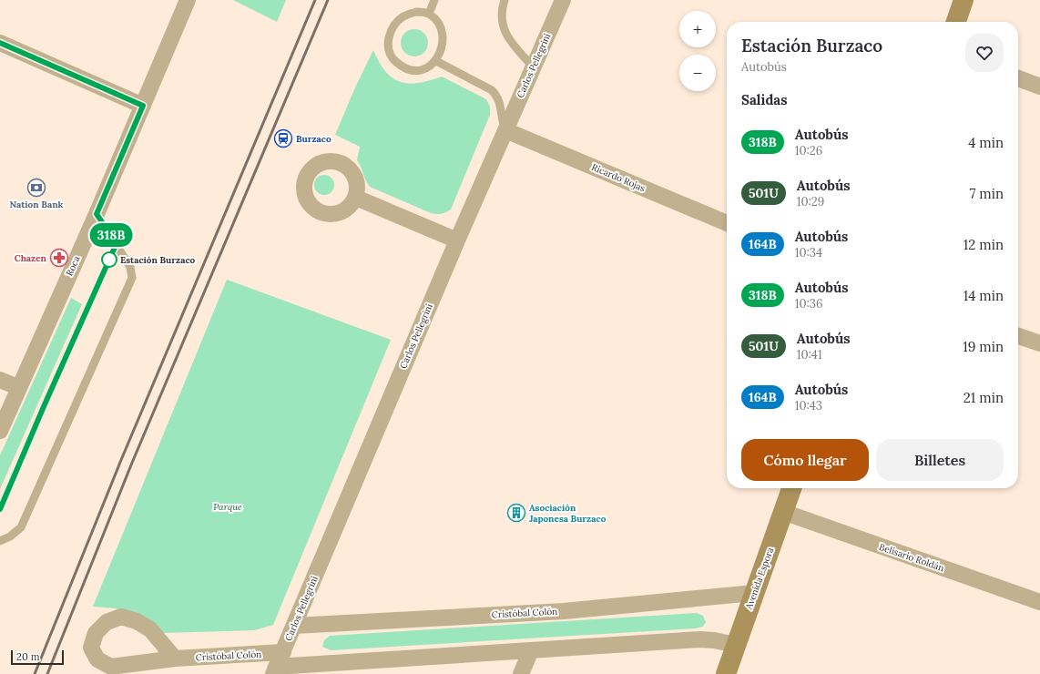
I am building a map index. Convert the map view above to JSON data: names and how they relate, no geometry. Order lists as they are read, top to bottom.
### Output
{
  "streets": {
    "main road": ["Avenida Espora"],
    "street": [
      "Carlos Pellegrini",
      "Ricardo Rojas",
      "Roca",
      "Belisario Roldán",
      "Cristóbal Colón"
    ]
  },
  "crossings": [
    ["Carlos Pellegrini", "Ricardo Rojas"],
    ["Carlos Pellegrini", "Cristóbal Colón"],
    ["Belisario Roldán", "Avenida Espora"],
    ["Avenida Espora", "Cristóbal Colón"]
  ],
  "parks": ["Parque"],
  "places": {
    "station": ["Burzaco"],
    "bank": ["Nation Bank"],
    "pharmacy": ["Chazen"],
    "other": ["Estación Burzaco"],
    "building": ["Asociación Japonesa Burzaco"]
  },
  "lines": ["bus line 318B"],
  "scale_bar": "20 m",
  "page": {
    "on_map": "318B",
    "map_buttons": ["+", "−"],
    "heading": [
      ["Estación Burzaco", "Autobús"],
      "Salidas"
    ],
    "list": [
      {
        "mark": "318B",
        "name": "Autobús",
        "note": "10:26",
        "value": "4 min"
      },
      {
        "mark": "501U",
        "name": "Autobús",
        "note": "10:29",
        "value": "7 min"
      },
      {
        "mark": "164B",
        "name": "Autobús",
        "note": "10:34",
        "value": "12 min"
      },
      {
        "mark": "318B",
        "name": "Autobús",
        "note": "10:36",
        "value": "14 min"
      },
      {
        "mark": "501U",
        "name": "Autobús",
        "note": "10:41",
        "value": "19 min"
      },
      {
        "mark": "164B",
        "name": "Autobús",
        "note": "10:43",
        "value": "21 min"
      }
    ],
    "buttons": ["Cómo llegar", "Billetes"],
    "scale": "20 m"
  }
}
